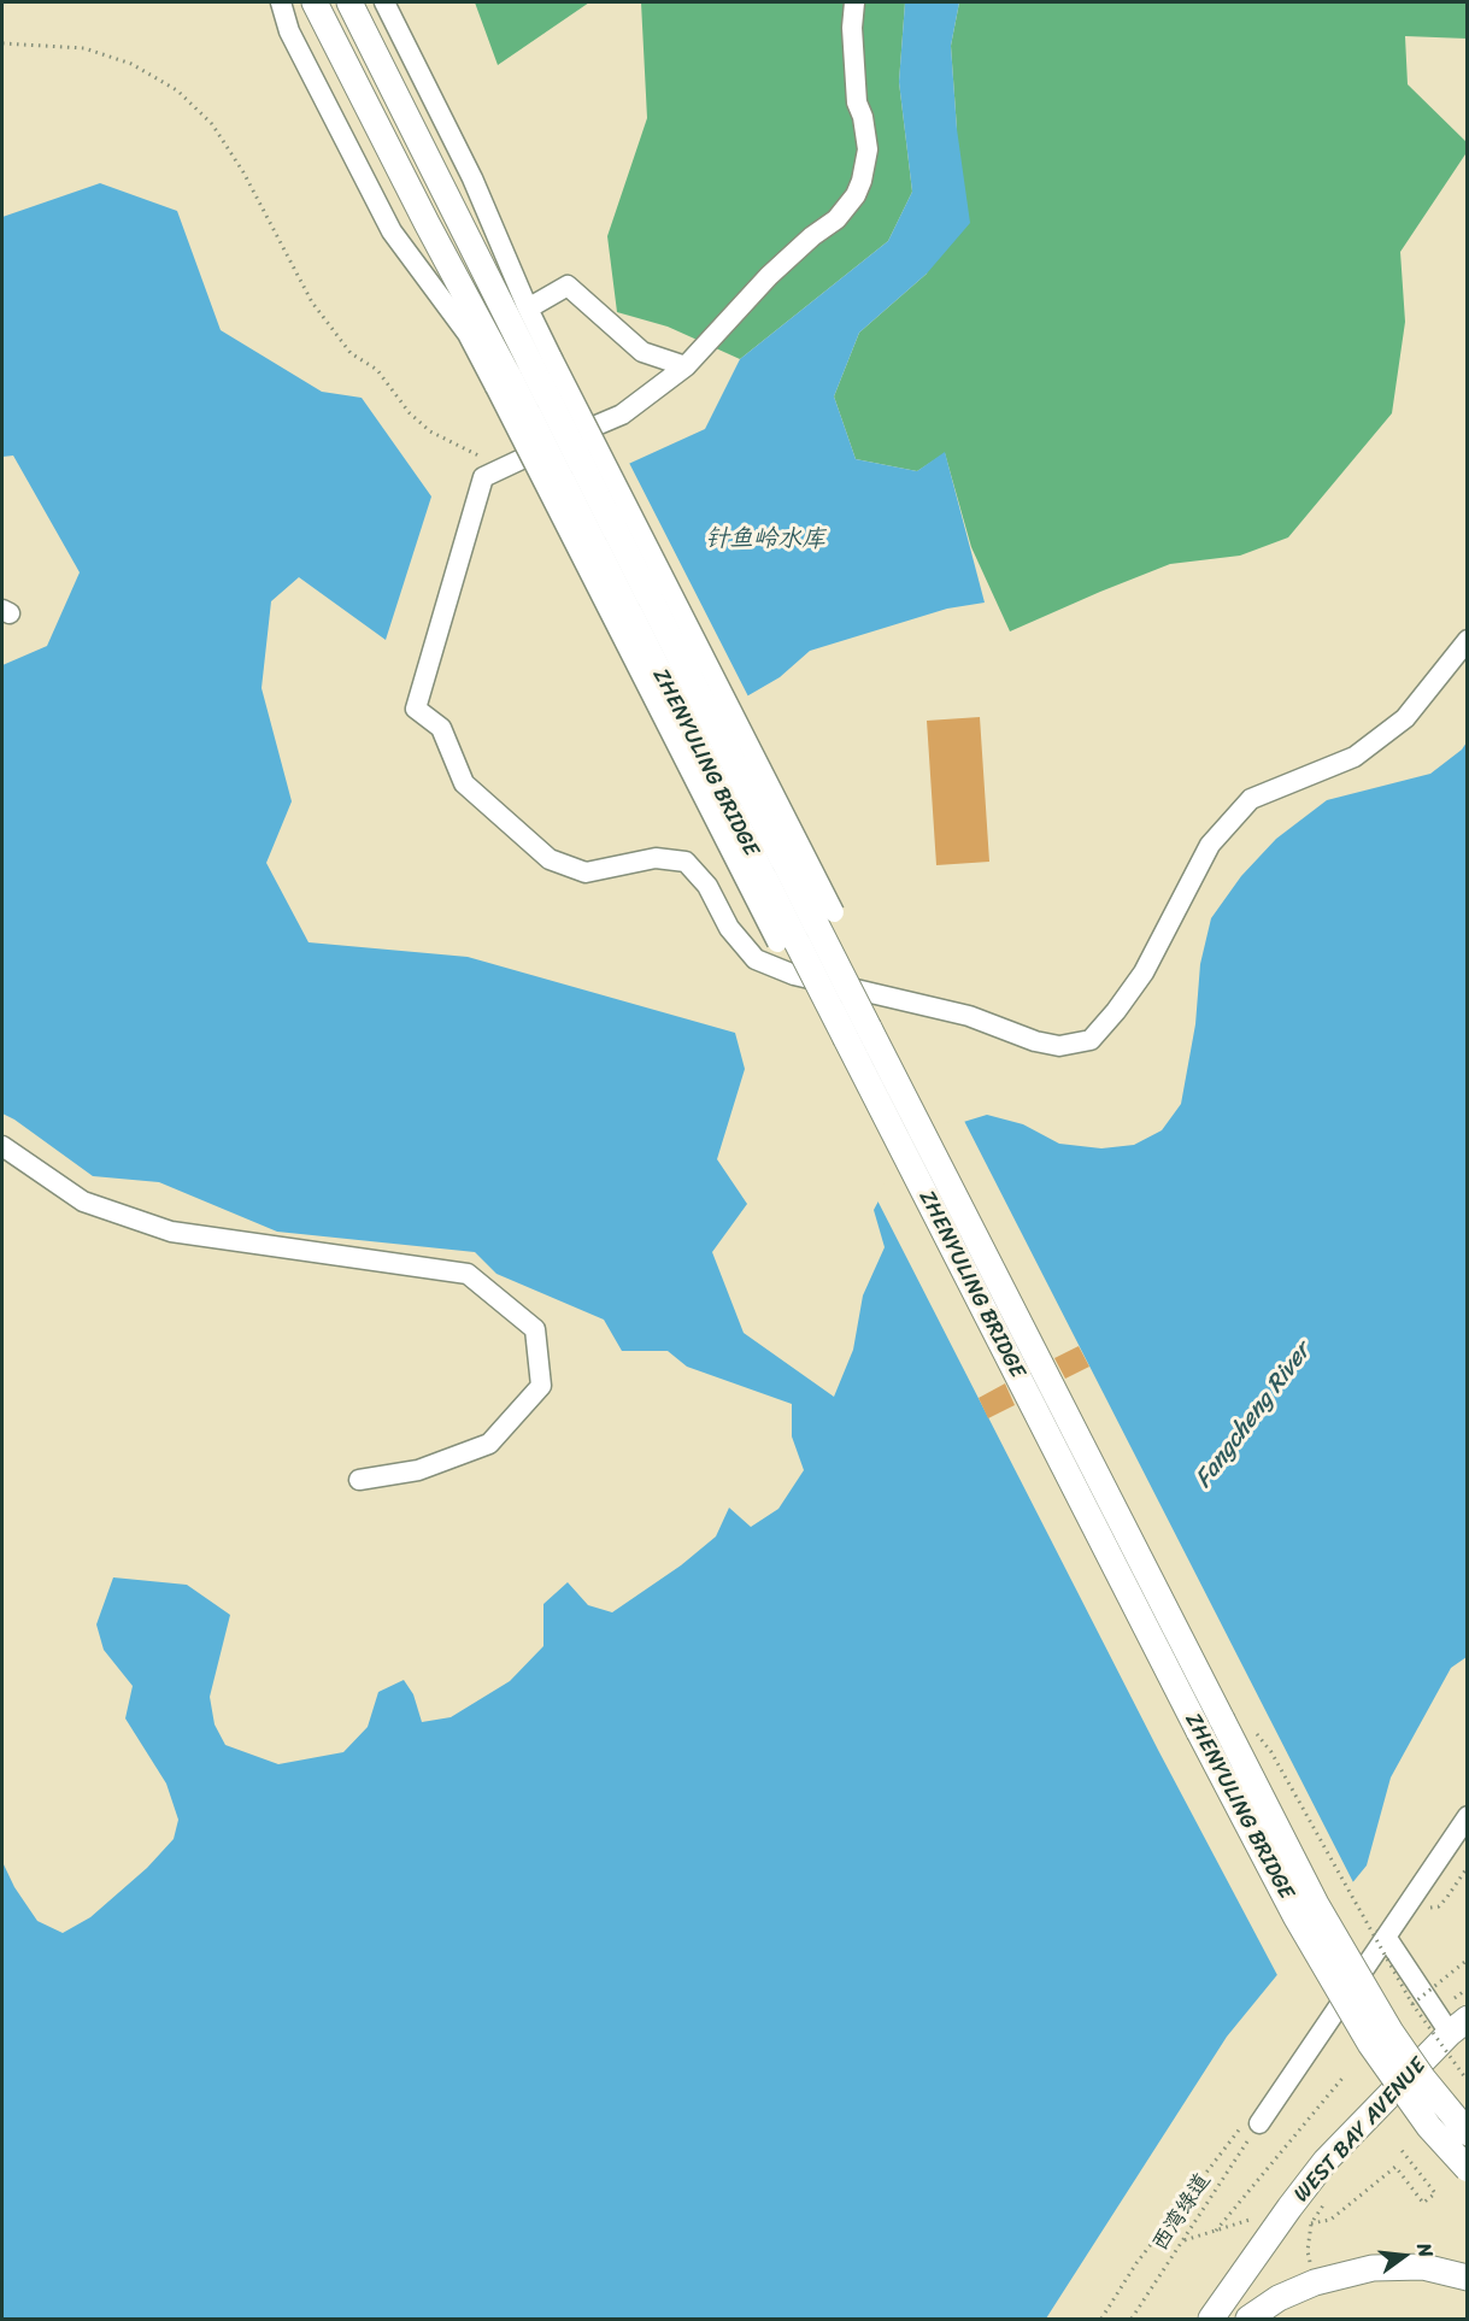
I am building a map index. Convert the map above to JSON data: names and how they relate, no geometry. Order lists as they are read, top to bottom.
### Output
{
  "streets": {
    "main road": ["ZHENYULING BRIDGE", "WEST BAY AVENUE"],
    "path": ["西湾绿道"]
  },
  "water": ["针鱼岭水库", "Fangcheng River"],
  "north": "right"
}
